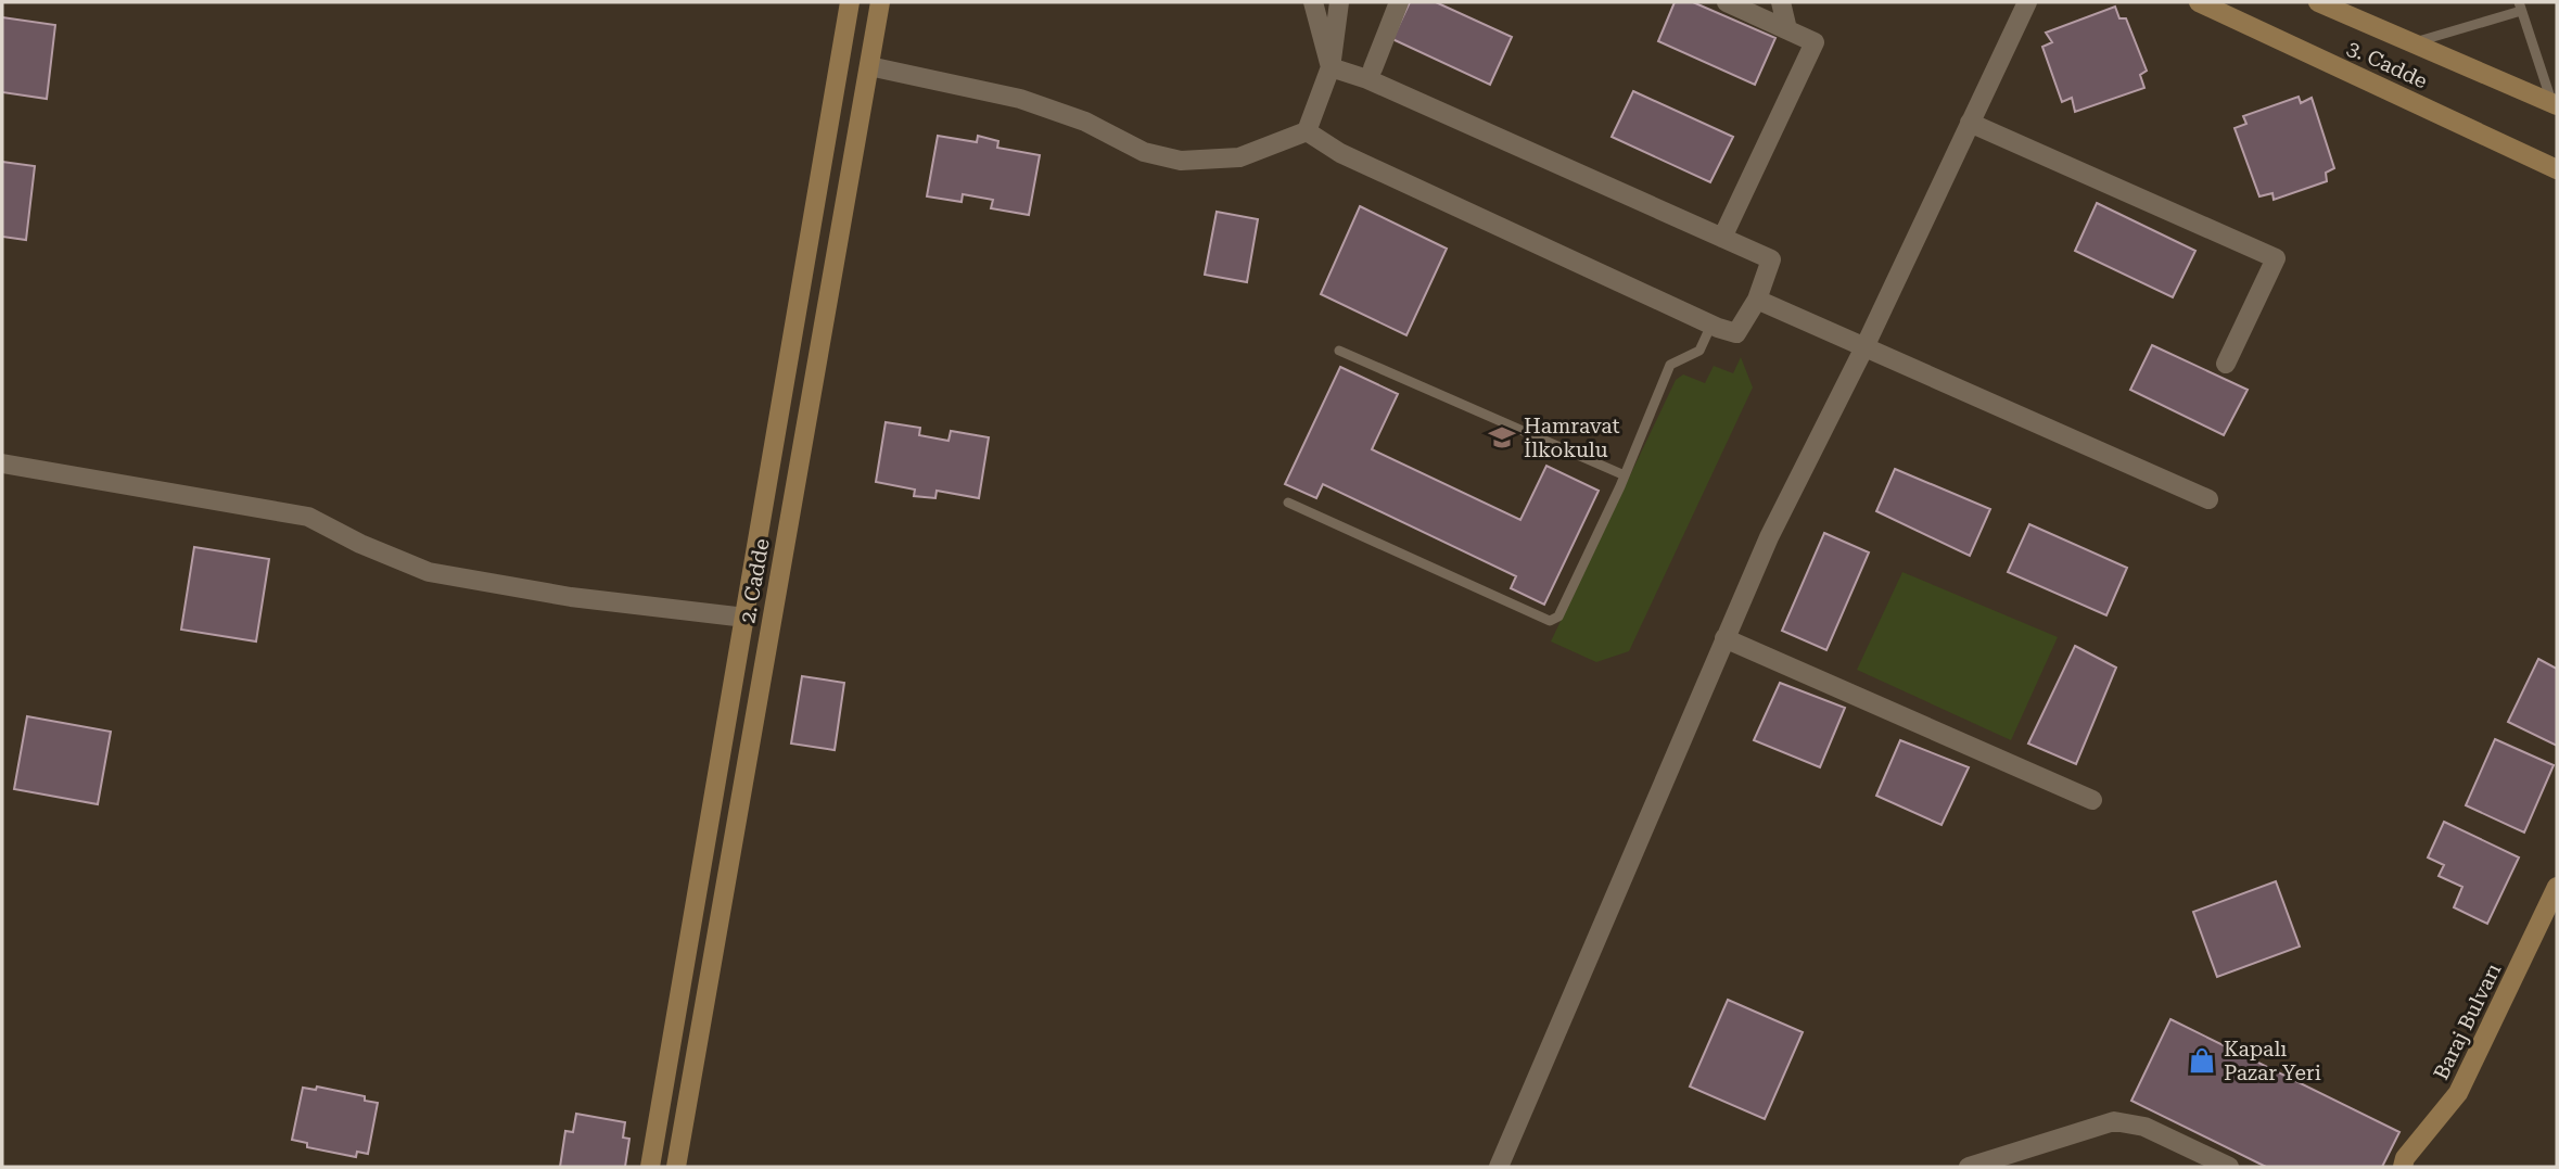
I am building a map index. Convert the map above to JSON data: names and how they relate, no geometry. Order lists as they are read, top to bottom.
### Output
{
  "streets": {
    "main road": ["3. Cadde", "2. Cadde", "Baraj Bulvarı"]
  },
  "places": {
    "school or university": ["Hamravat İlkokulu"],
    "shop": ["Kapalı Pazar Yeri"]
  }
}
